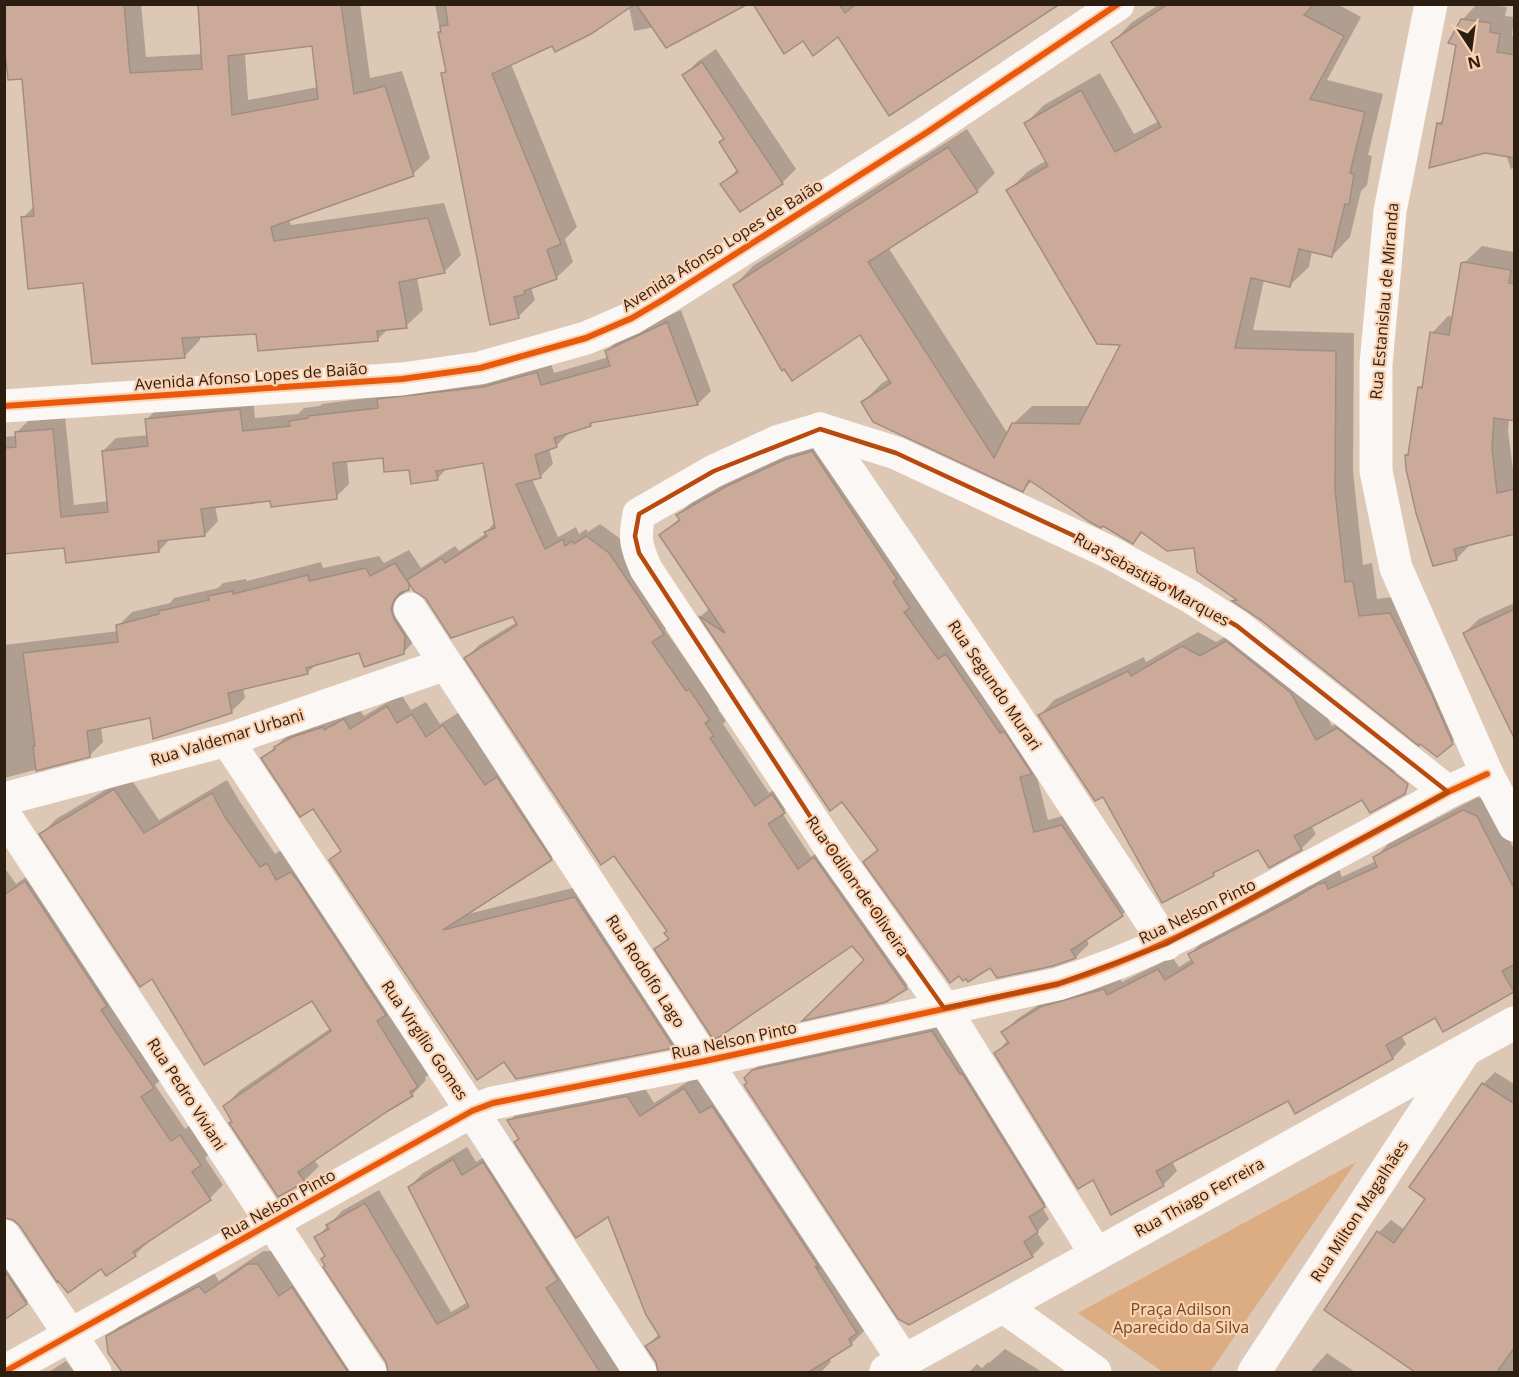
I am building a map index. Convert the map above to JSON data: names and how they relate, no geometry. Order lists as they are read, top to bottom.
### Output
{
  "streets": {
    "street": [
      "Avenida Afonso Lopes de Baião",
      "Rua Estanislau de Miranda",
      "Rua Sebastião Marques",
      "Rua Segundo Murari",
      "Rua Valdemar Urbani",
      "Rua Odilon de Oliveira",
      "Rua Nelson Pinto",
      "Rua Rodolfo Lago",
      "Rua Virgílio Gomes",
      "Rua Pedro Viviani",
      "Rua Thiago Ferreira",
      "Rua Milton Magalhães"
    ]
  },
  "crossings": [
    ["Rua Estanislau de Miranda", "Rua Nelson Pinto"],
    ["Rua Sebastião Marques", "Rua Segundo Murari"],
    ["Rua Sebastião Marques", "Rua Odilon de Oliveira"],
    ["Rua Sebastião Marques", "Rua Nelson Pinto"],
    ["Rua Segundo Murari", "Rua Odilon de Oliveira"],
    ["Rua Segundo Murari", "Rua Nelson Pinto"],
    ["Rua Valdemar Urbani", "Rua Rodolfo Lago"],
    ["Rua Valdemar Urbani", "Rua Virgílio Gomes"],
    ["Rua Odilon de Oliveira", "Rua Nelson Pinto"],
    ["Rua Odilon de Oliveira", "Rua Thiago Ferreira"],
    ["Rua Nelson Pinto", "Rua Rodolfo Lago"],
    ["Rua Nelson Pinto", "Rua Virgílio Gomes"],
    ["Rua Nelson Pinto", "Rua Pedro Viviani"],
    ["Rua Rodolfo Lago", "Rua Thiago Ferreira"],
    ["Rua Thiago Ferreira", "Rua Milton Magalhães"]
  ],
  "parks": ["Praça Adilson Aparecido da Silva"],
  "north": "bottom"
}
